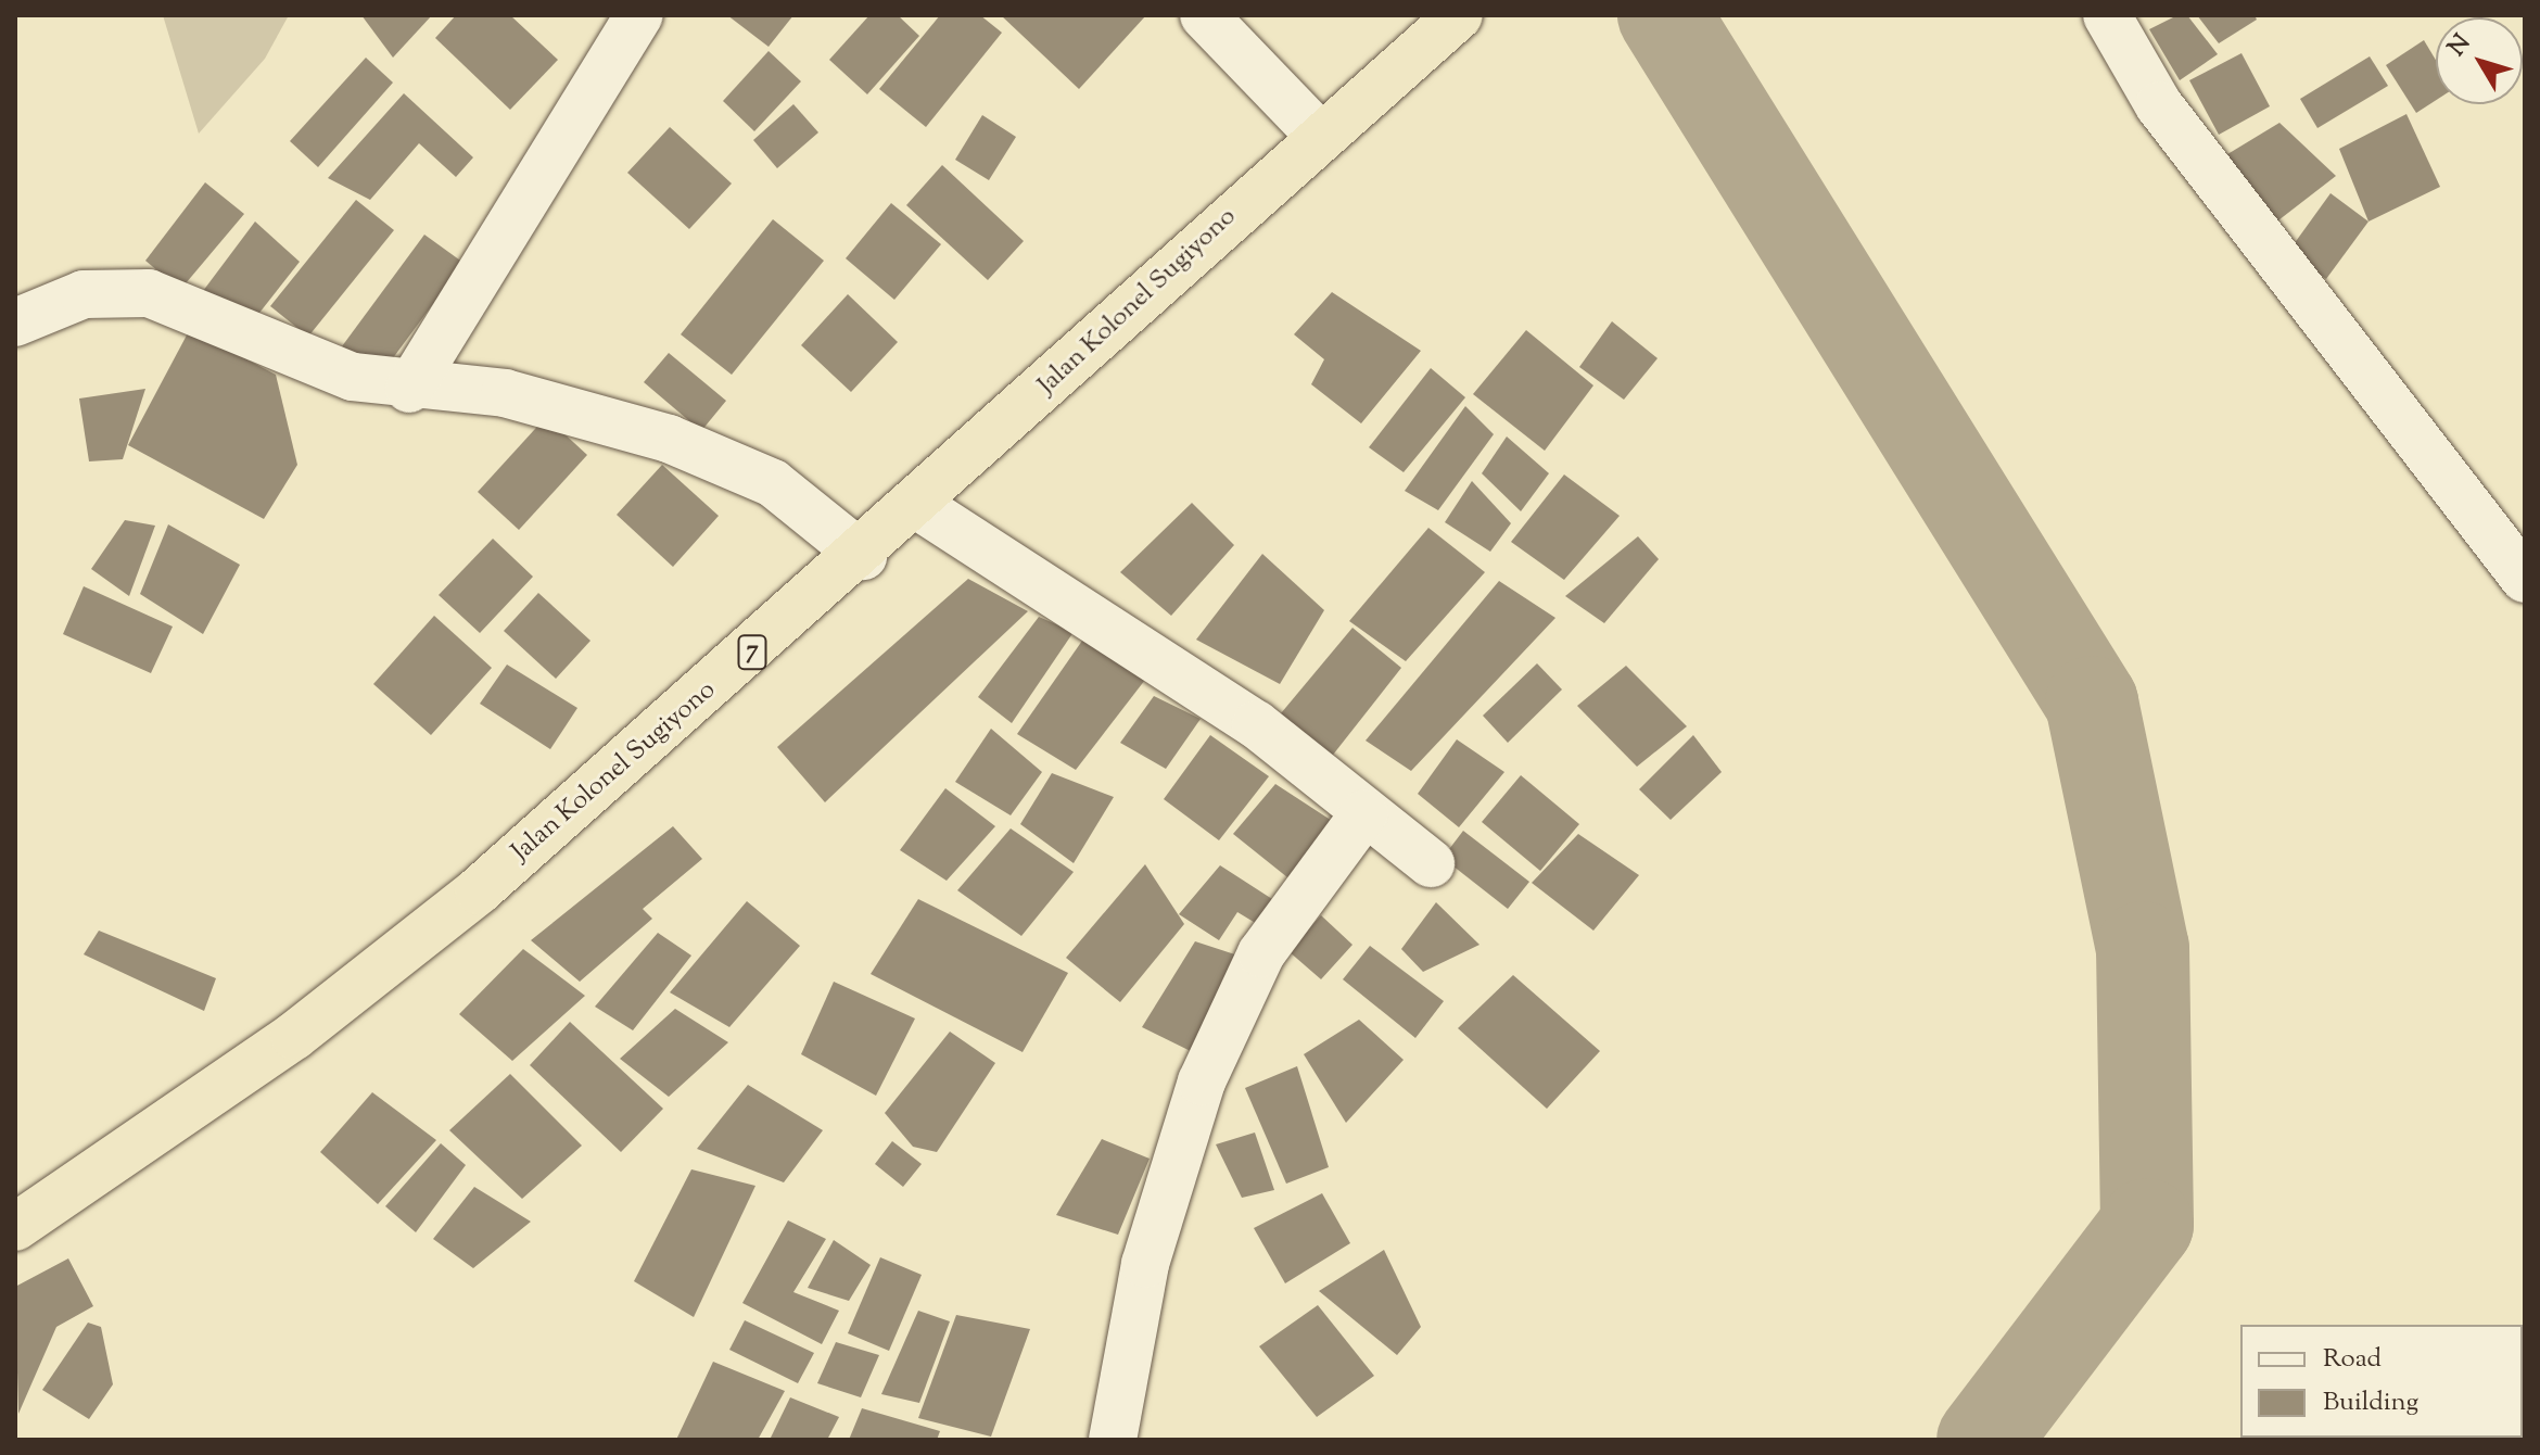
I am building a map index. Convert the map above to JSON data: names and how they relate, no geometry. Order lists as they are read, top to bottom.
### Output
{
  "streets": {
    "highway": ["Jalan Kolonel Sugiyono", "7"]
  },
  "legend": ["Road", "Building"],
  "north": "top left"
}
